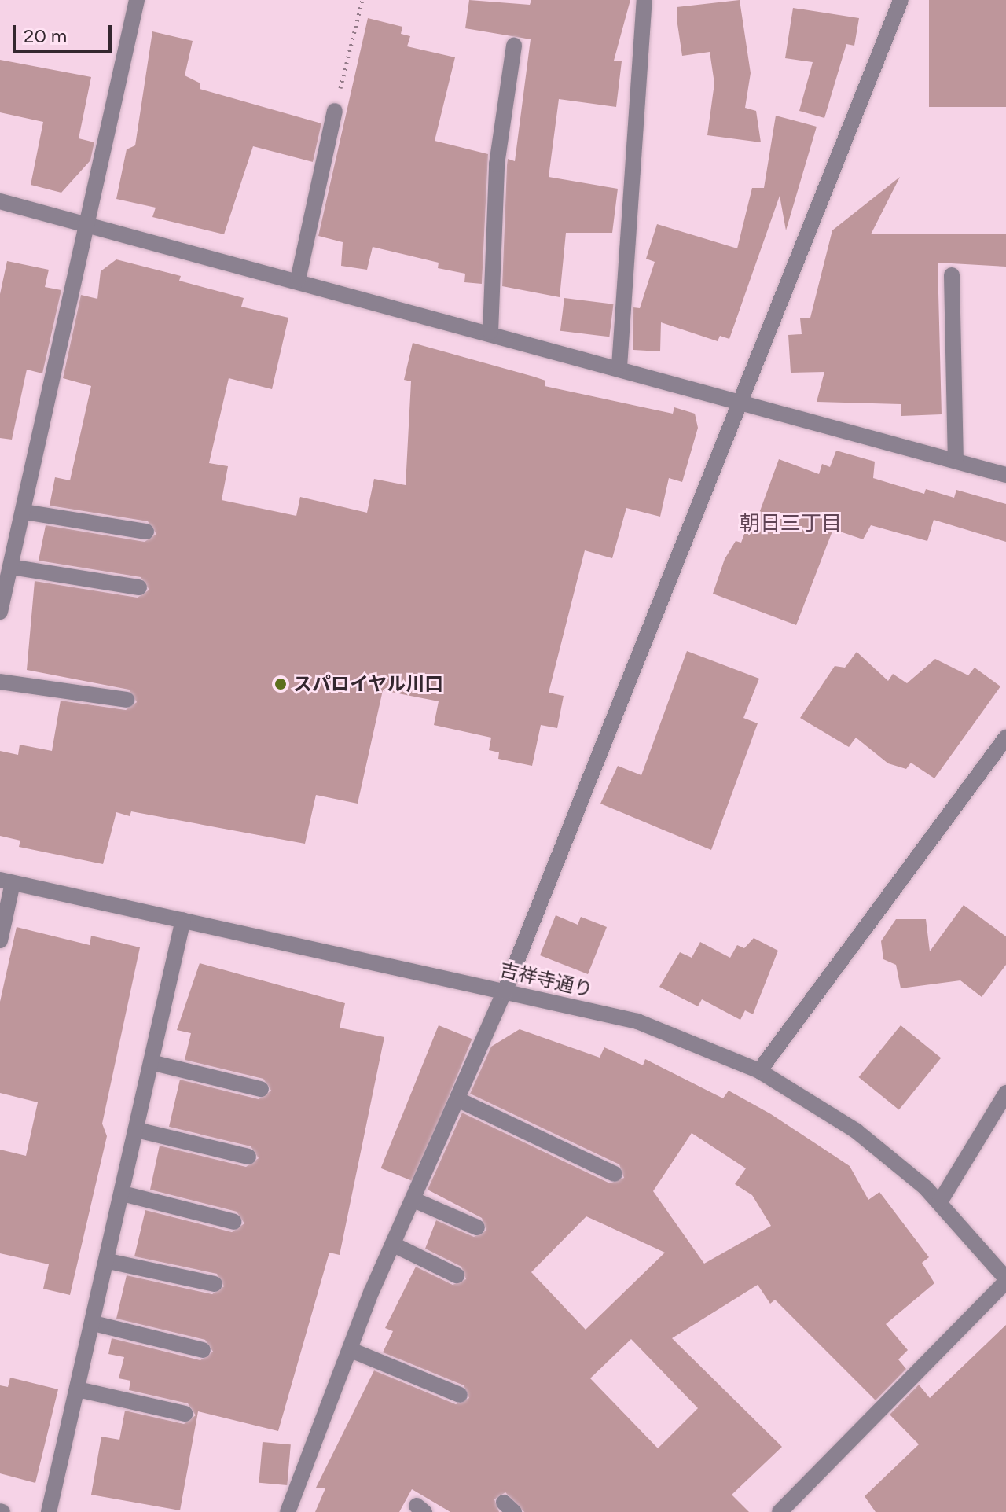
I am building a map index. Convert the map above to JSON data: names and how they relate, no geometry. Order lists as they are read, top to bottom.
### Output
{
  "streets": {
    "street": ["吉祥寺通り"]
  },
  "districts": ["朝日三丁目"],
  "places": ["スパロイヤル川口"],
  "scale_bar": "20 m"
}
